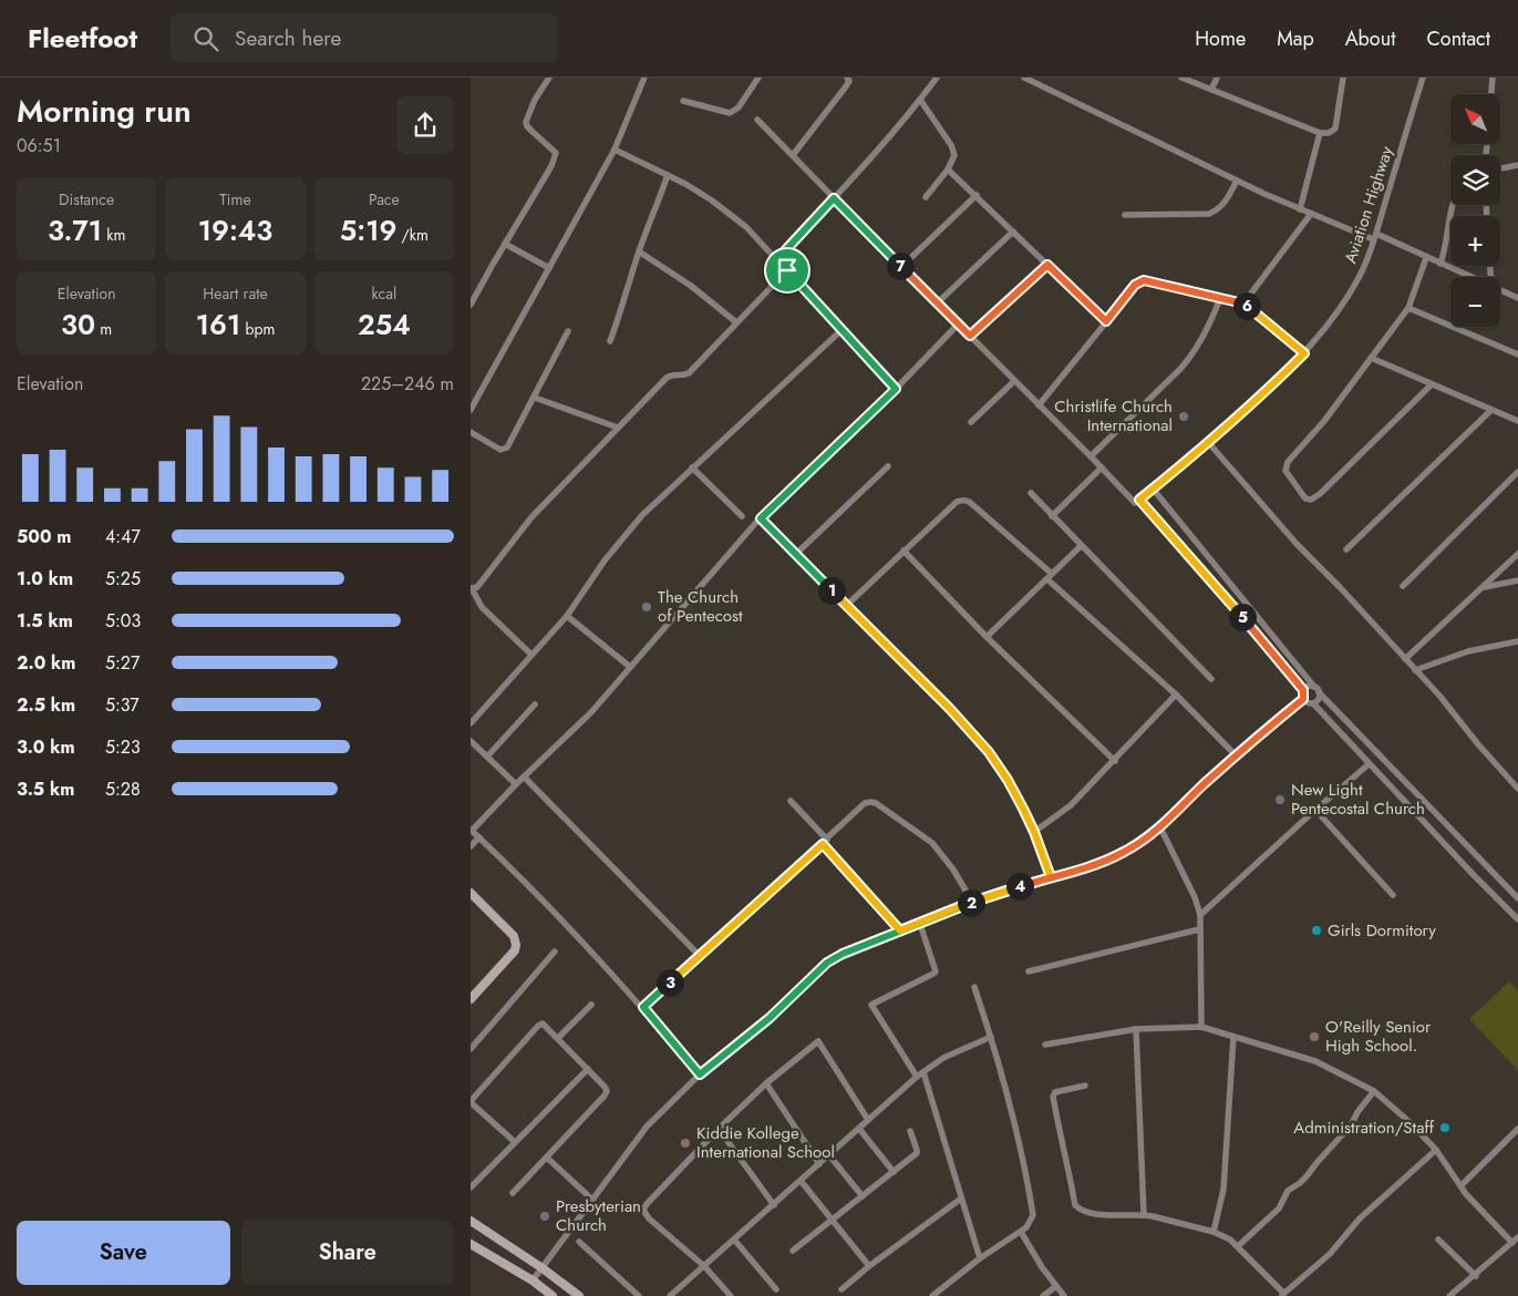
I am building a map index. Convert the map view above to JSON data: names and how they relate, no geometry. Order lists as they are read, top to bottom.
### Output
{
  "streets": {
    "street": ["Aviation Highway"]
  },
  "places": [
    "Christlife Church International",
    "The Church of Pentecost",
    "New Light Pentecostal Church",
    "Girls Dormitory",
    "O'Reilly Senior High School.",
    "Administration/Staff",
    "Kiddie Kollege International School",
    "Presbyterian Church"
  ],
  "north": "top left",
  "page": {
    "header": "Fleetfoot",
    "search": "Search here",
    "nav": [
      "Home",
      "Map",
      "About",
      "Contact"
    ],
    "heading": ["Morning run", "06:51"],
    "map_buttons": ["+", "−"],
    "stats": [
      ["Distance", "3.71 km"],
      ["Time", "19:43"],
      ["Pace", "5:19 /km"],
      ["Elevation", "30 m"],
      ["Heart rate", "161 bpm"],
      ["kcal", "254"]
    ],
    "pins": [
      "7",
      "6",
      "1",
      "5",
      "4",
      "2",
      "3"
    ],
    "chart": ["Elevation", "225–246 m"],
    "list": [
      {
        "name": "500 m",
        "note": "4:47"
      },
      {
        "name": "1.0 km",
        "note": "5:25"
      },
      {
        "name": "1.5 km",
        "note": "5:03"
      },
      {
        "name": "2.0 km",
        "note": "5:27"
      },
      {
        "name": "2.5 km",
        "note": "5:37"
      },
      {
        "name": "3.0 km",
        "note": "5:23"
      },
      {
        "name": "3.5 km",
        "note": "5:28"
      }
    ],
    "buttons": ["Save", "Share"]
  }
}
